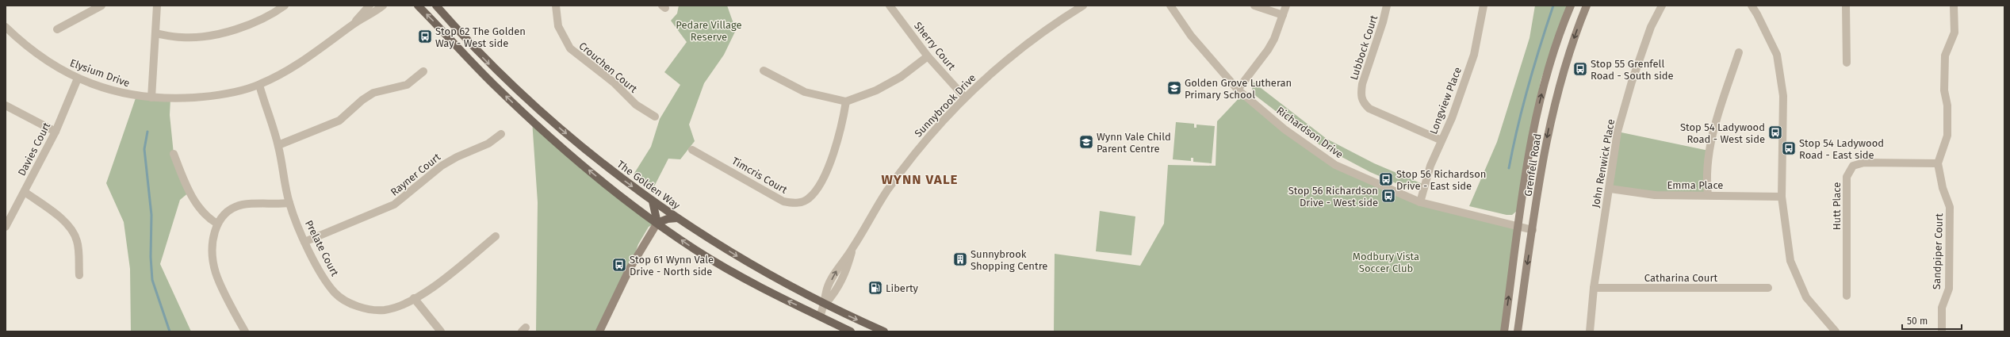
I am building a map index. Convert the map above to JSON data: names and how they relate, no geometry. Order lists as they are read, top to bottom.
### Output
{
  "streets": {
    "main road": ["Grenfell Road", "The Golden Way"],
    "street": [
      "Sherry Court",
      "Lubbock Court",
      "Crouchen Court",
      "Elysium Drive",
      "Longview Place",
      "Sunnybrook Drive",
      "Richardson Drive",
      "Davies Court",
      "John Renwick Place",
      "Rayner Court",
      "Timcris Court",
      "Emma Place",
      "Hutt Place",
      "Prelate Court",
      "Sandpiper Court",
      "Catharina Court"
    ]
  },
  "crossings": [
    ["Sherry Court", "Sunnybrook Drive"],
    ["Lubbock Court", "Longview Place"],
    ["Elysium Drive", "Davies Court"],
    ["Elysium Drive", "Prelate Court"],
    ["Longview Place", "Richardson Drive"],
    ["Sunnybrook Drive", "The Golden Way"],
    ["Richardson Drive", "Grenfell Road"],
    ["John Renwick Place", "Emma Place"],
    ["John Renwick Place", "Catharina Court"],
    ["Rayner Court", "Prelate Court"],
    ["Hutt Place", "Sandpiper Court"]
  ],
  "districts": ["WYNN VALE"],
  "parks": ["Pedare Village Reserve", "Modbury Vista Soccer Club"],
  "places": {
    "bus stop": [
      "Stop 62 The Golden Way - West side",
      "Stop 55 Grenfell Road - South side",
      "Stop 54 Ladywood Road - West side",
      "Stop 54 Ladywood Road - East side",
      "Stop 56 Richardson Drive - East side",
      "Stop 56 Richardson Drive - West side",
      "Stop 61 Wynn Vale Drive - North side"
    ],
    "school or university": ["Golden Grove Lutheran Primary School", "Wynn Vale Child Parent Centre"],
    "building": ["Sunnybrook Shopping Centre"],
    "fuel station": ["Liberty"]
  },
  "scale_bar": "50 m"
}
